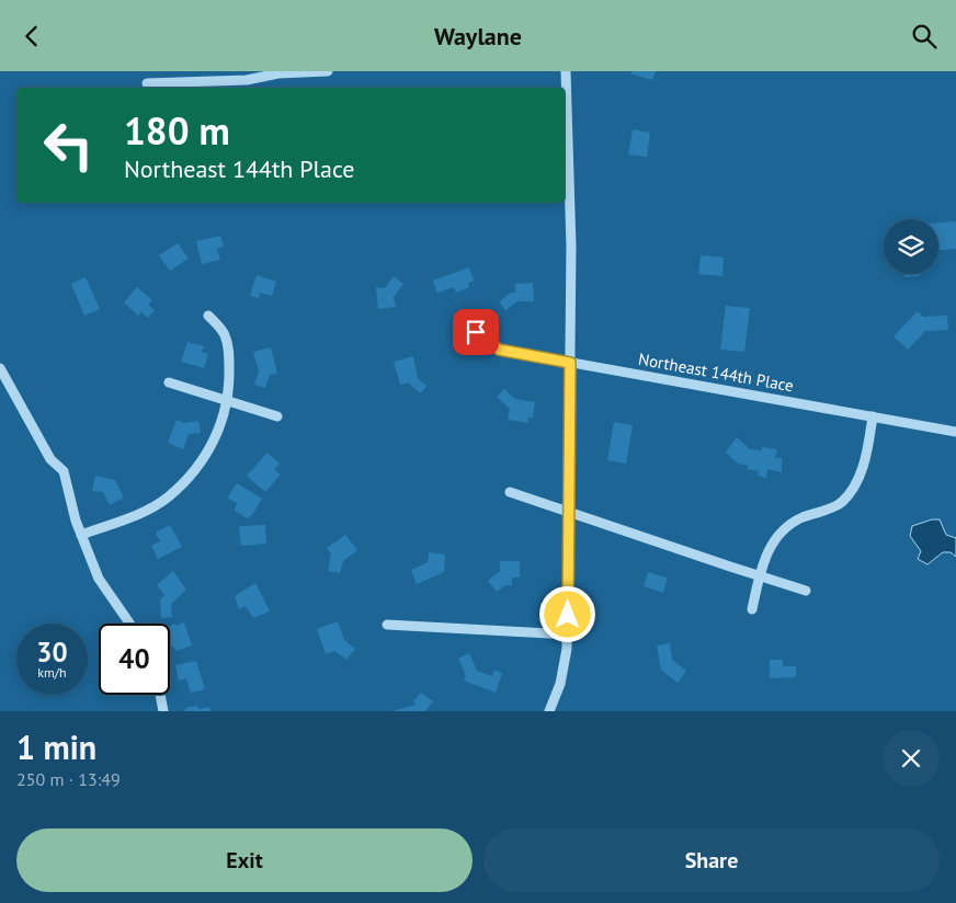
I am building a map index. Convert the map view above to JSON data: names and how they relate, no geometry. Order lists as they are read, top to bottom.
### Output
{
  "streets": {
    "street": ["Northeast 144th Place"]
  },
  "page": {
    "header": "Waylane",
    "turn": ["180 m", "Northeast 144th Place"],
    "speed": "30 km/h",
    "limit": "40",
    "heading": ["1 min", "250 m · 13:49"],
    "buttons": ["Exit", "Share"]
  }
}
